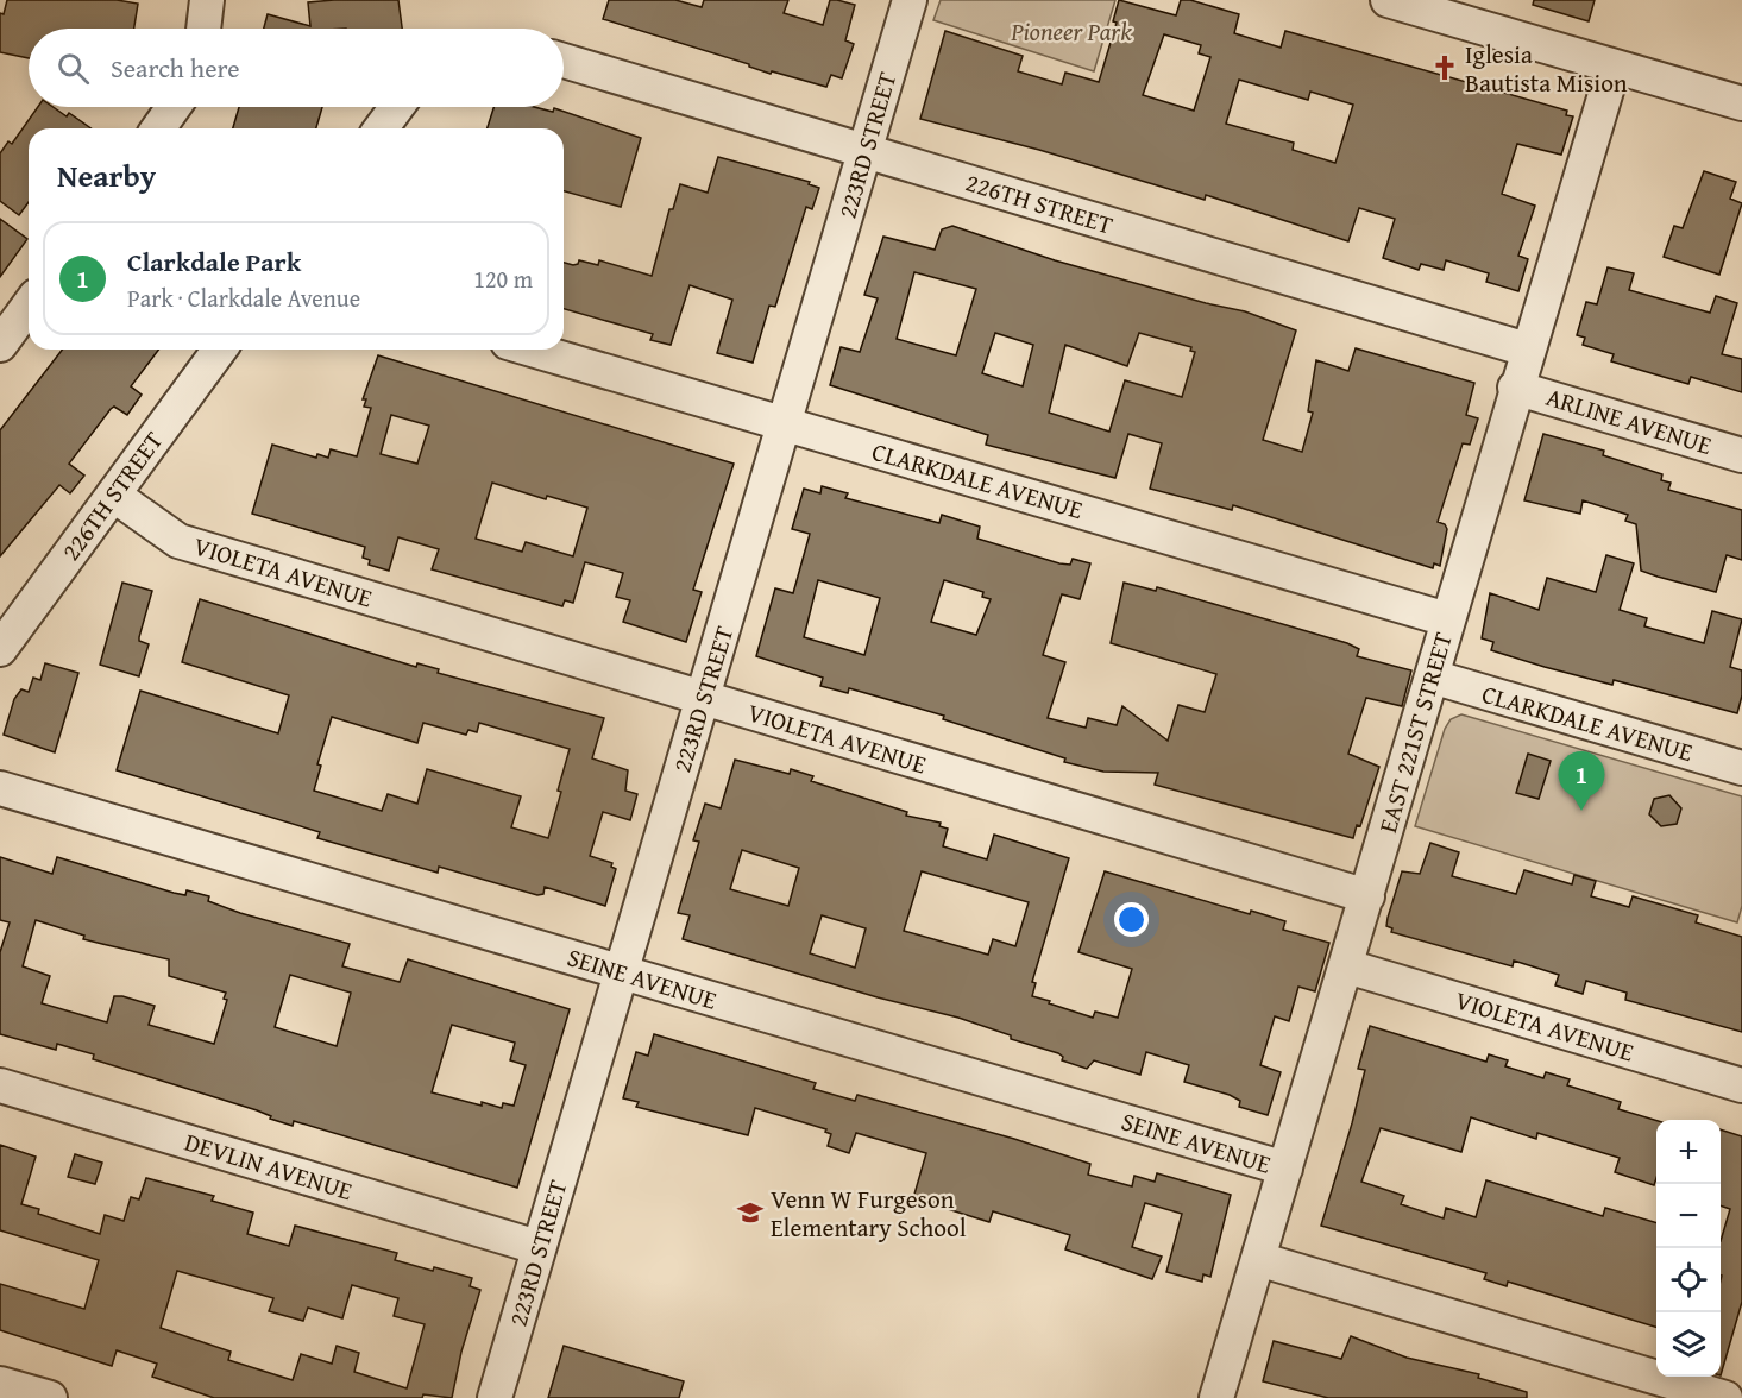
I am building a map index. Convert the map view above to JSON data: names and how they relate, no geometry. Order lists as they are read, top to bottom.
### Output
{
  "streets": {
    "street": [
      "223RD STREET",
      "226TH STREET",
      "ARLINE AVENUE",
      "CLARKDALE AVENUE",
      "VIOLETA AVENUE",
      "EAST 221ST STREET",
      "SEINE AVENUE",
      "DEVLIN AVENUE"
    ]
  },
  "crossings": [
    ["223RD STREET", "226TH STREET"],
    ["223RD STREET", "CLARKDALE AVENUE"],
    ["223RD STREET", "VIOLETA AVENUE"],
    ["223RD STREET", "SEINE AVENUE"],
    ["223RD STREET", "DEVLIN AVENUE"],
    ["226TH STREET", "VIOLETA AVENUE"],
    ["226TH STREET", "EAST 221ST STREET"],
    ["ARLINE AVENUE", "EAST 221ST STREET"],
    ["CLARKDALE AVENUE", "EAST 221ST STREET"],
    ["VIOLETA AVENUE", "EAST 221ST STREET"],
    ["EAST 221ST STREET", "SEINE AVENUE"]
  ],
  "parks": ["Pioneer Park"],
  "places": {
    "church": ["Iglesia Bautista Mision"],
    "school or university": ["Venn W Furgeson Elementary School"]
  },
  "page": {
    "search": "Search here",
    "heading": "Nearby",
    "list": [
      {
        "mark": "1",
        "name": "Clarkdale Park",
        "note": "Park · Clarkdale Avenue",
        "value": "120 m"
      }
    ],
    "pins": "1",
    "map_buttons": ["+", "−"]
  }
}
